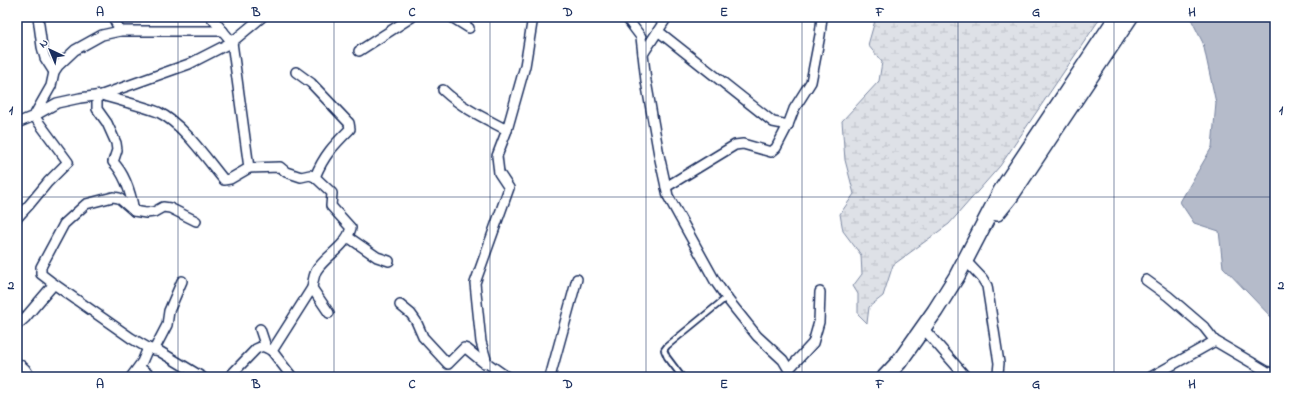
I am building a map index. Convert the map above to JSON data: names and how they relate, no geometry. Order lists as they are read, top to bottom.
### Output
{
  "north": "top left",
  "grid": {
    "columns": [
      "A",
      "B",
      "C",
      "D",
      "E",
      "F",
      "G",
      "H"
    ],
    "rows": ["1", "2"]
  }
}
